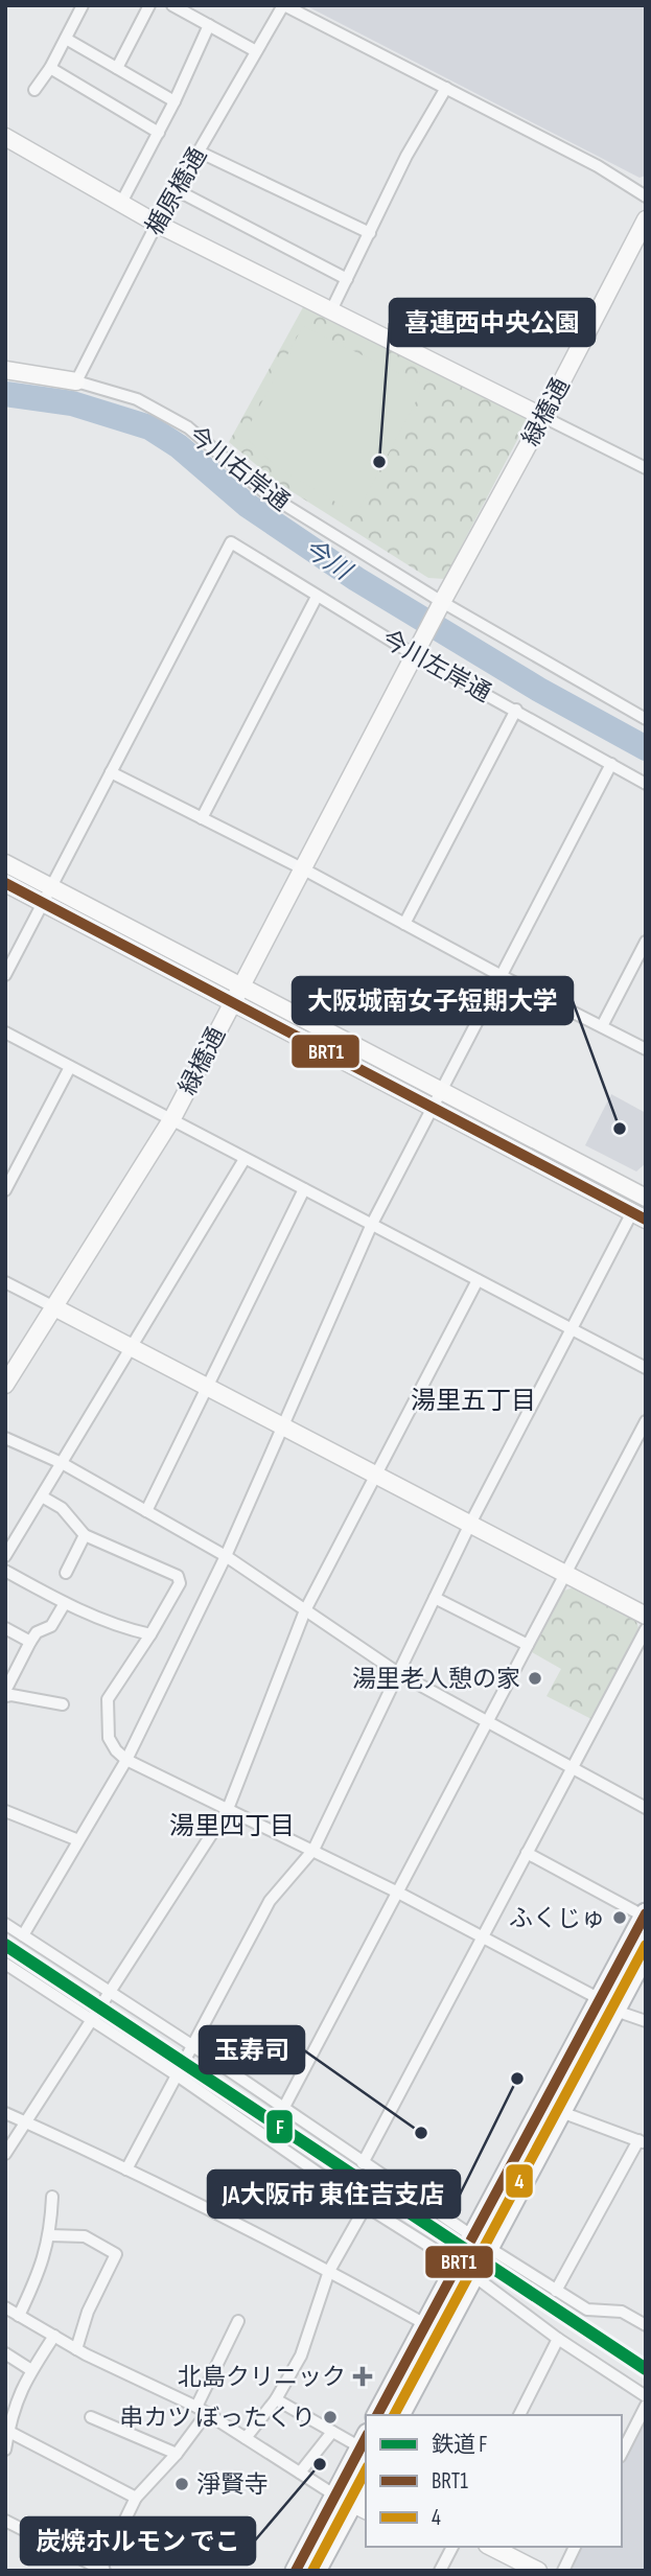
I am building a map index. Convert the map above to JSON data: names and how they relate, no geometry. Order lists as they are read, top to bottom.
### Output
{
  "streets": {
    "street": [
      "楯原橋通",
      "緑橋通",
      "今川右岸通",
      "今川左岸通"
    ]
  },
  "crossings": [
    ["楯原橋通", "今川右岸通"],
    ["緑橋通", "今川右岸通"],
    ["緑橋通", "今川左岸通"]
  ],
  "districts": ["湯里五丁目", "湯里四丁目"],
  "water": ["今川"],
  "places": {
    "other": [
      "喜連西中央公園",
      "大阪城南女子短期大学",
      "湯里老人憩の家",
      "ふくじゅ",
      "JA大阪市 東住吉支店",
      "玉寿司",
      "串カツ ぼったくり",
      "炭焼ホルモン でこ",
      "淨賢寺"
    ],
    "health": ["北島クリニック"]
  },
  "lines": ["transit line BRT1", "rail line F", "transit line 4"],
  "legend": ["鉄道 F", "BRT1", "4"]
}
